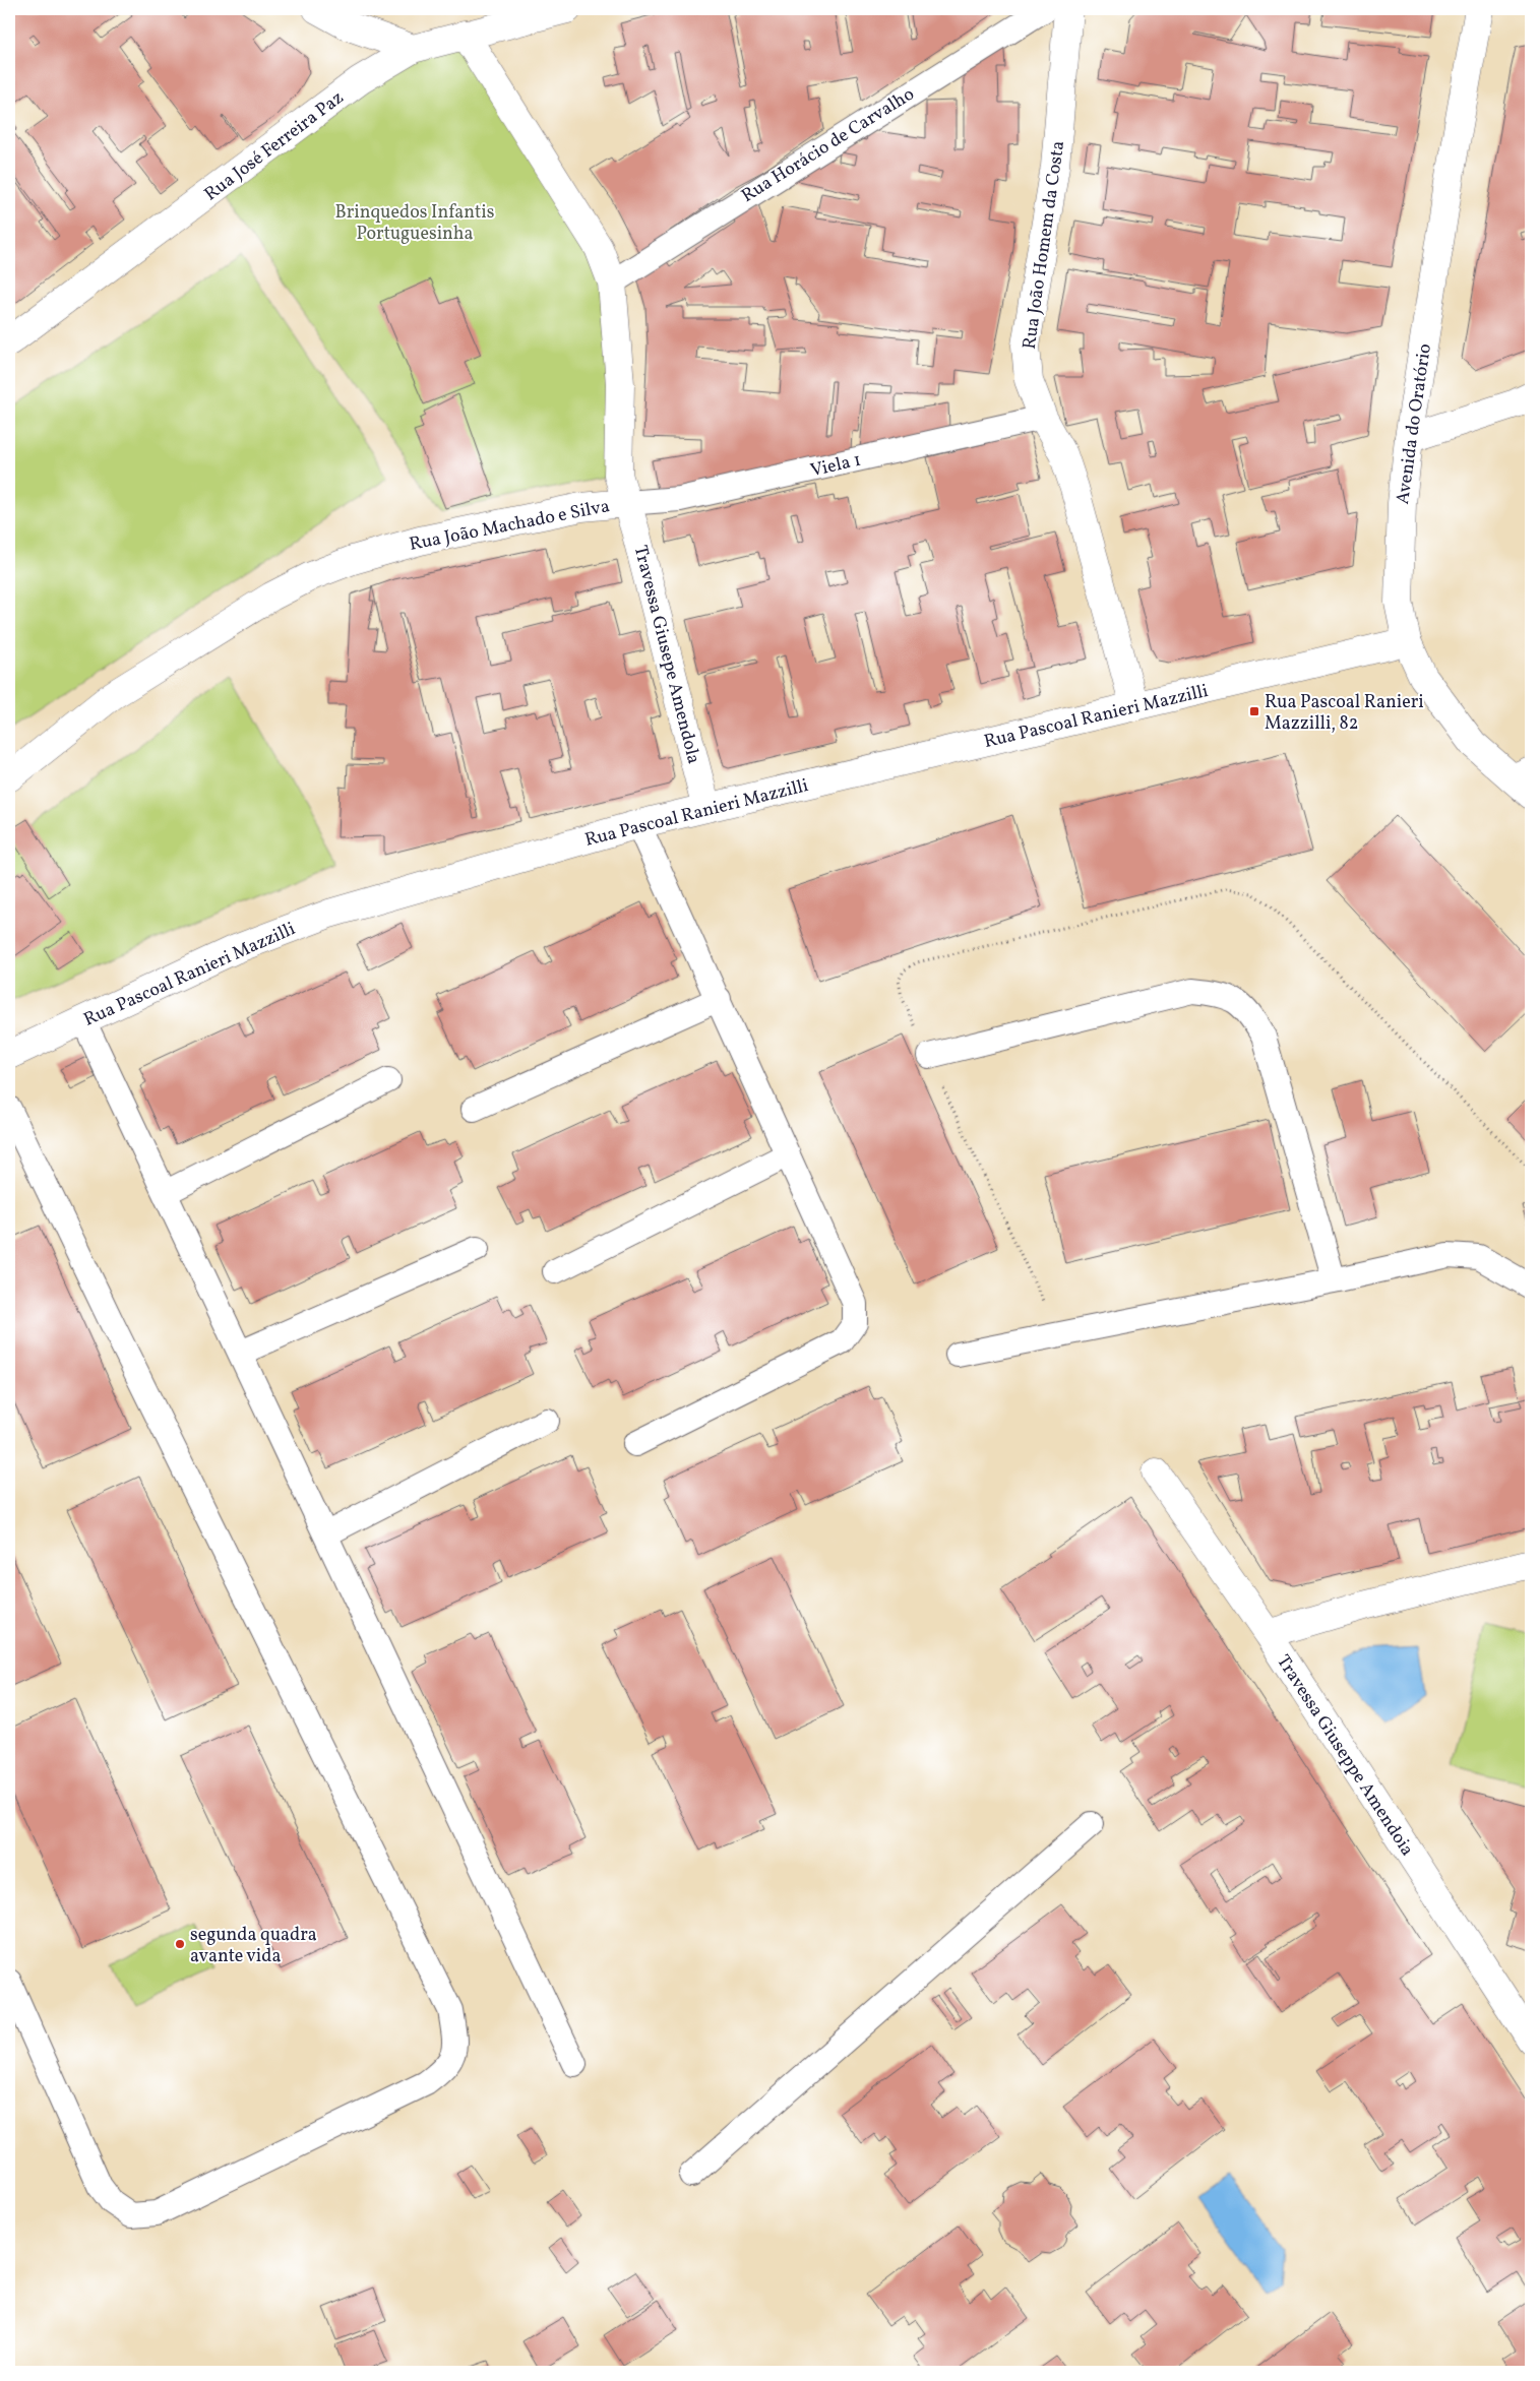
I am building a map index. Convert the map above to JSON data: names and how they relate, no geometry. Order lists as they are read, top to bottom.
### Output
{
  "streets": {
    "street": [
      "Rua José Ferreira Paz",
      "Rua João Homem da Costa",
      "Avenida do Oratório",
      "Rua João Machado e Silva",
      "Travessa Giusepe Amendola",
      "Rua Pascoal Ranieri Mazzilli",
      "Travessa Giuseppe Amendoia"
    ],
    "lane": ["Rua Horácio de Carvalho", "Viela 1"]
  },
  "crossings": [
    ["Rua Horácio de Carvalho", "Rua João Machado e Silva"],
    ["Rua José Ferreira Paz", "Rua João Machado e Silva"],
    ["Rua João Homem da Costa", "Viela 1"],
    ["Rua João Homem da Costa", "Rua Pascoal Ranieri Mazzilli"],
    ["Avenida do Oratório", "Rua Pascoal Ranieri Mazzilli"],
    ["Viela 1", "Rua João Machado e Silva"],
    ["Viela 1", "Travessa Giusepe Amendola"],
    ["Rua João Machado e Silva", "Travessa Giusepe Amendola"],
    ["Travessa Giusepe Amendola", "Rua Pascoal Ranieri Mazzilli"]
  ],
  "parks": ["Brinquedos Infantis Portuguesinha"],
  "places": {
    "transit": ["Rua Pascoal Ranieri Mazzilli, 82"],
    "other": ["segunda quadra avante vida"]
  }
}
